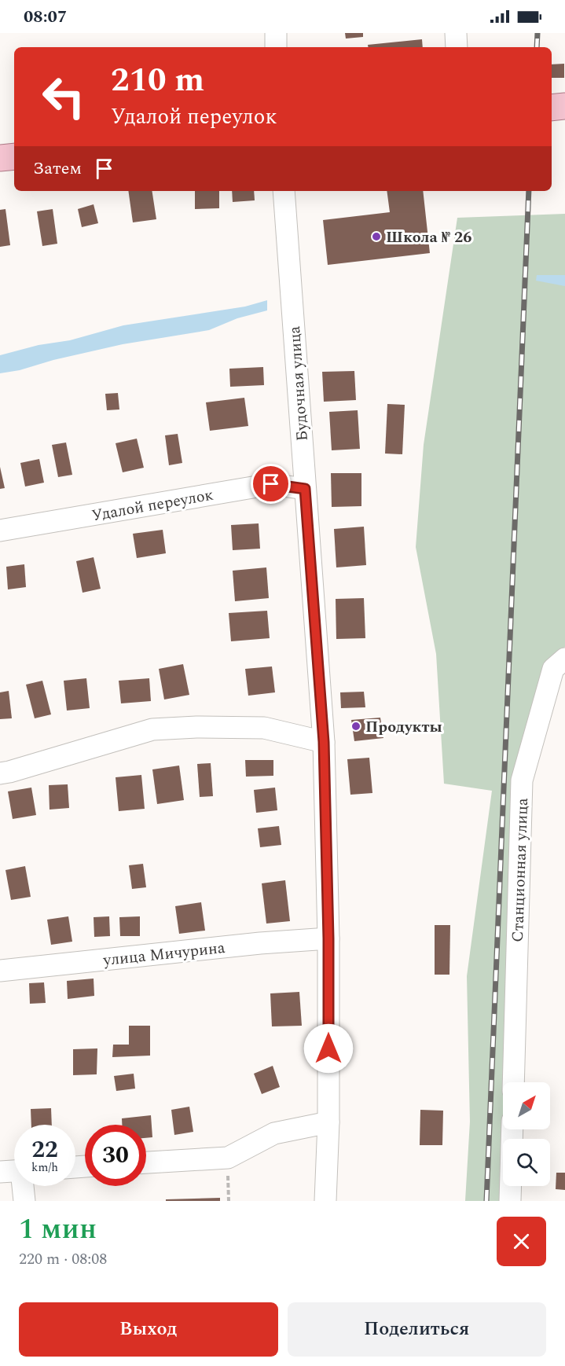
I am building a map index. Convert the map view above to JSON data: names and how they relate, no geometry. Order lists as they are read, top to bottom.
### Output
{
  "streets": {
    "street": [
      "Будочная улица",
      "Удалой переулок",
      "Станционная улица",
      "улица Мичурина"
    ]
  },
  "crossings": [
    ["Будочная улица", "Удалой переулок"],
    ["Будочная улица", "улица Мичурина"]
  ],
  "places": ["Школа № 26", "Продукты"],
  "north": "top right",
  "page": {
    "status": "08:07",
    "turn": ["210 m", "Удалой переулок"],
    "then": "Затем",
    "speed": "22 km/h",
    "limit": "30",
    "heading": ["1 мин", "220 m · 08:08"],
    "buttons": ["Выход", "Поделиться"]
  }
}
